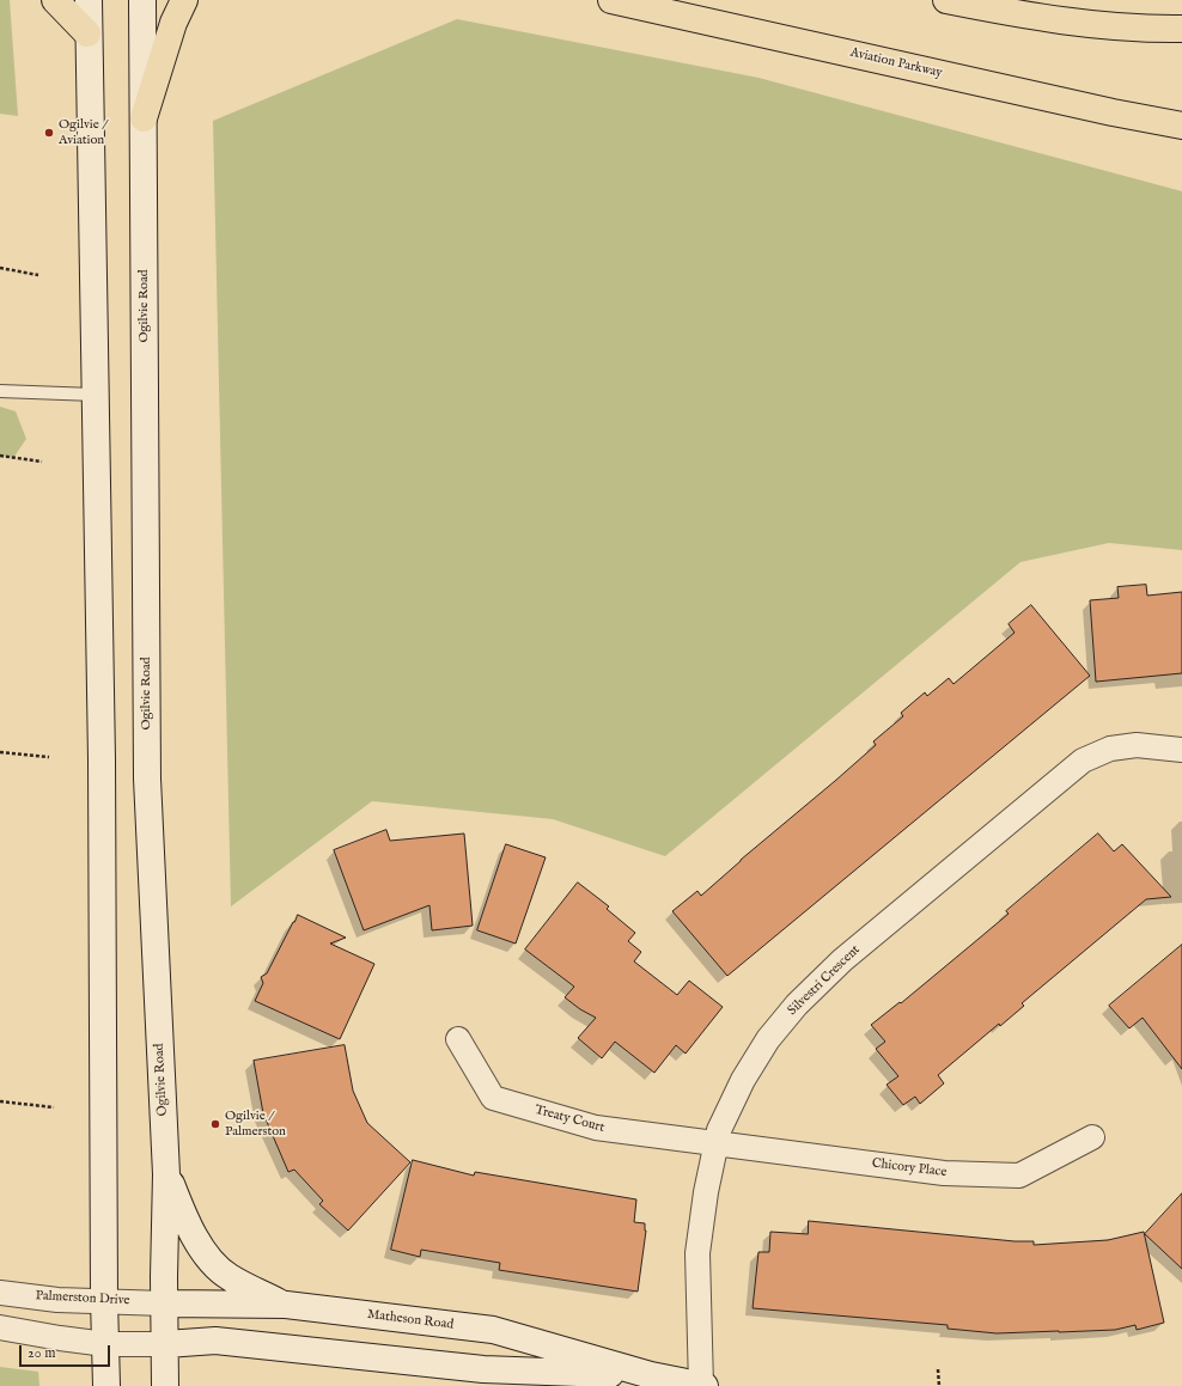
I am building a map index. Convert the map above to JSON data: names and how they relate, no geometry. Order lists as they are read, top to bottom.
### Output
{
  "streets": {
    "main road": ["Aviation Parkway", "Ogilvie Road", "Matheson Road"],
    "street": [
      "Silvestri Crescent",
      "Treaty Court",
      "Chicory Place",
      "Palmerston Drive"
    ]
  },
  "crossings": [
    ["Ogilvie Road", "Palmerston Drive"],
    ["Ogilvie Road", "Matheson Road"],
    ["Silvestri Crescent", "Treaty Court"],
    ["Silvestri Crescent", "Chicory Place"],
    ["Silvestri Crescent", "Matheson Road"],
    ["Treaty Court", "Chicory Place"],
    ["Palmerston Drive", "Matheson Road"]
  ],
  "places": ["Ogilvie / Aviation", "Ogilvie / Palmerston"],
  "scale_bar": "20 m"
}
